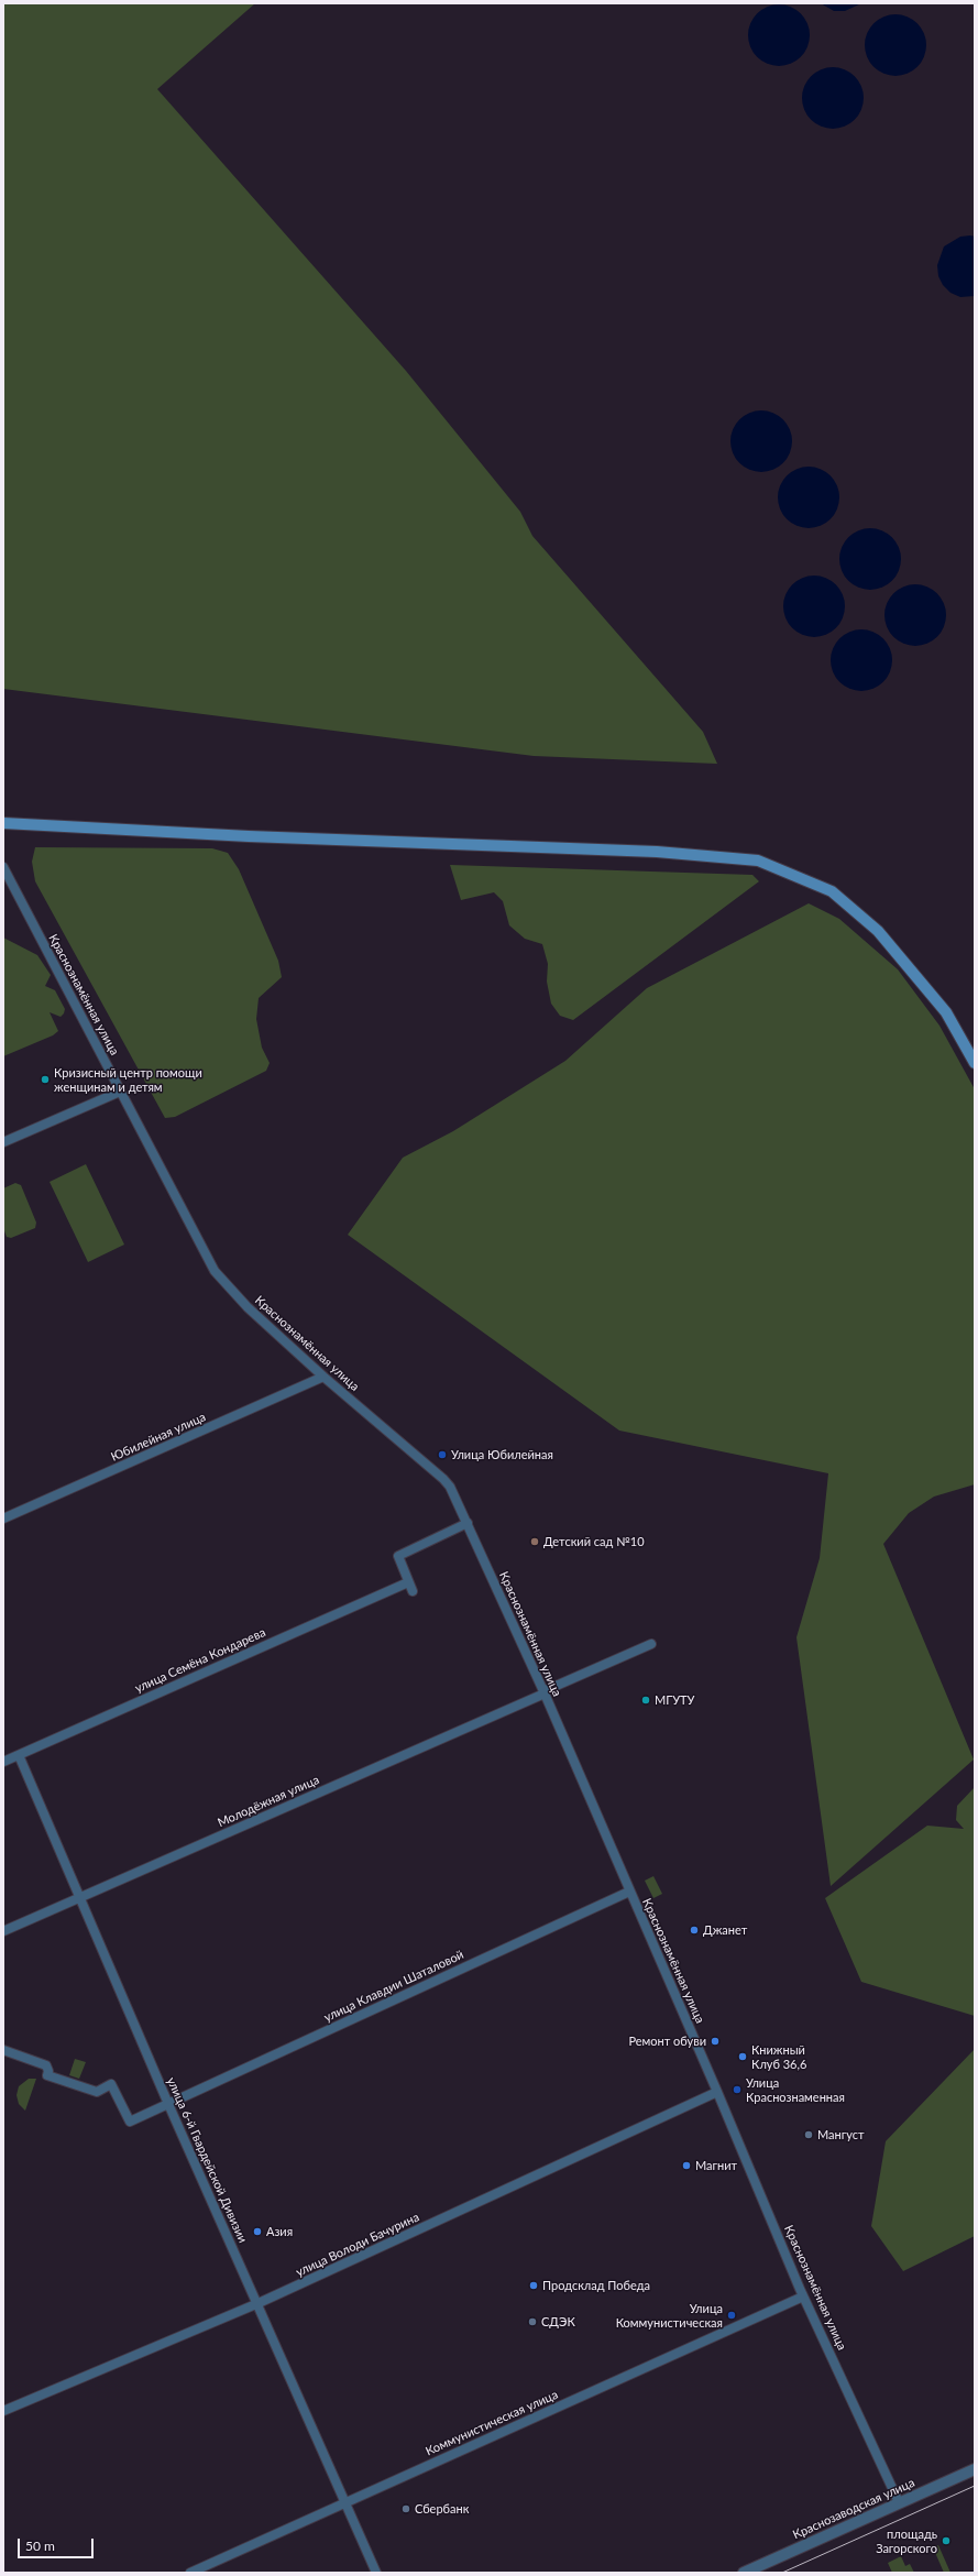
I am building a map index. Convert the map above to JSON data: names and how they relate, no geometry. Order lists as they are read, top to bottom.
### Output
{
  "streets": {
    "street": [
      "Краснознамённая улица",
      "Юбилейная улица",
      "улица Семёна Кондарева",
      "Молодёжная улица",
      "улица Клавдии Шаталовой",
      "улица 6-й Гвардейской Дивизии",
      "улица Володи Бачурина",
      "Коммунистическая улица",
      "Краснозаводская улица"
    ]
  },
  "crossings": [
    ["Краснознамённая улица", "Юбилейная улица"],
    ["Краснознамённая улица", "Молодёжная улица"],
    ["Краснознамённая улица", "улица Клавдии Шаталовой"],
    ["Краснознамённая улица", "улица Володи Бачурина"],
    ["Краснознамённая улица", "Коммунистическая улица"],
    ["Краснознамённая улица", "Краснозаводская улица"],
    ["улица Семёна Кондарева", "улица 6-й Гвардейской Дивизии"],
    ["Молодёжная улица", "улица 6-й Гвардейской Дивизии"],
    ["улица Клавдии Шаталовой", "улица 6-й Гвардейской Дивизии"],
    ["улица 6-й Гвардейской Дивизии", "улица Володи Бачурина"],
    ["улица 6-й Гвардейской Дивизии", "Коммунистическая улица"]
  ],
  "places": [
    "Кризисный центр помощи женщинам и детям",
    "Улица Юбилейная",
    "Детский сад №10",
    "МГУТУ",
    "Джанет",
    "Ремонт обуви",
    "Книжный Клуб 36,6",
    "Улица Краснознаменная",
    "Мангуст",
    "Магнит",
    "Азия",
    "Продсклад Победа",
    "Улица Коммунистическая",
    "СДЭК",
    "Сбербанк",
    "площадь Загорского"
  ],
  "scale_bar": "50 m"
}
